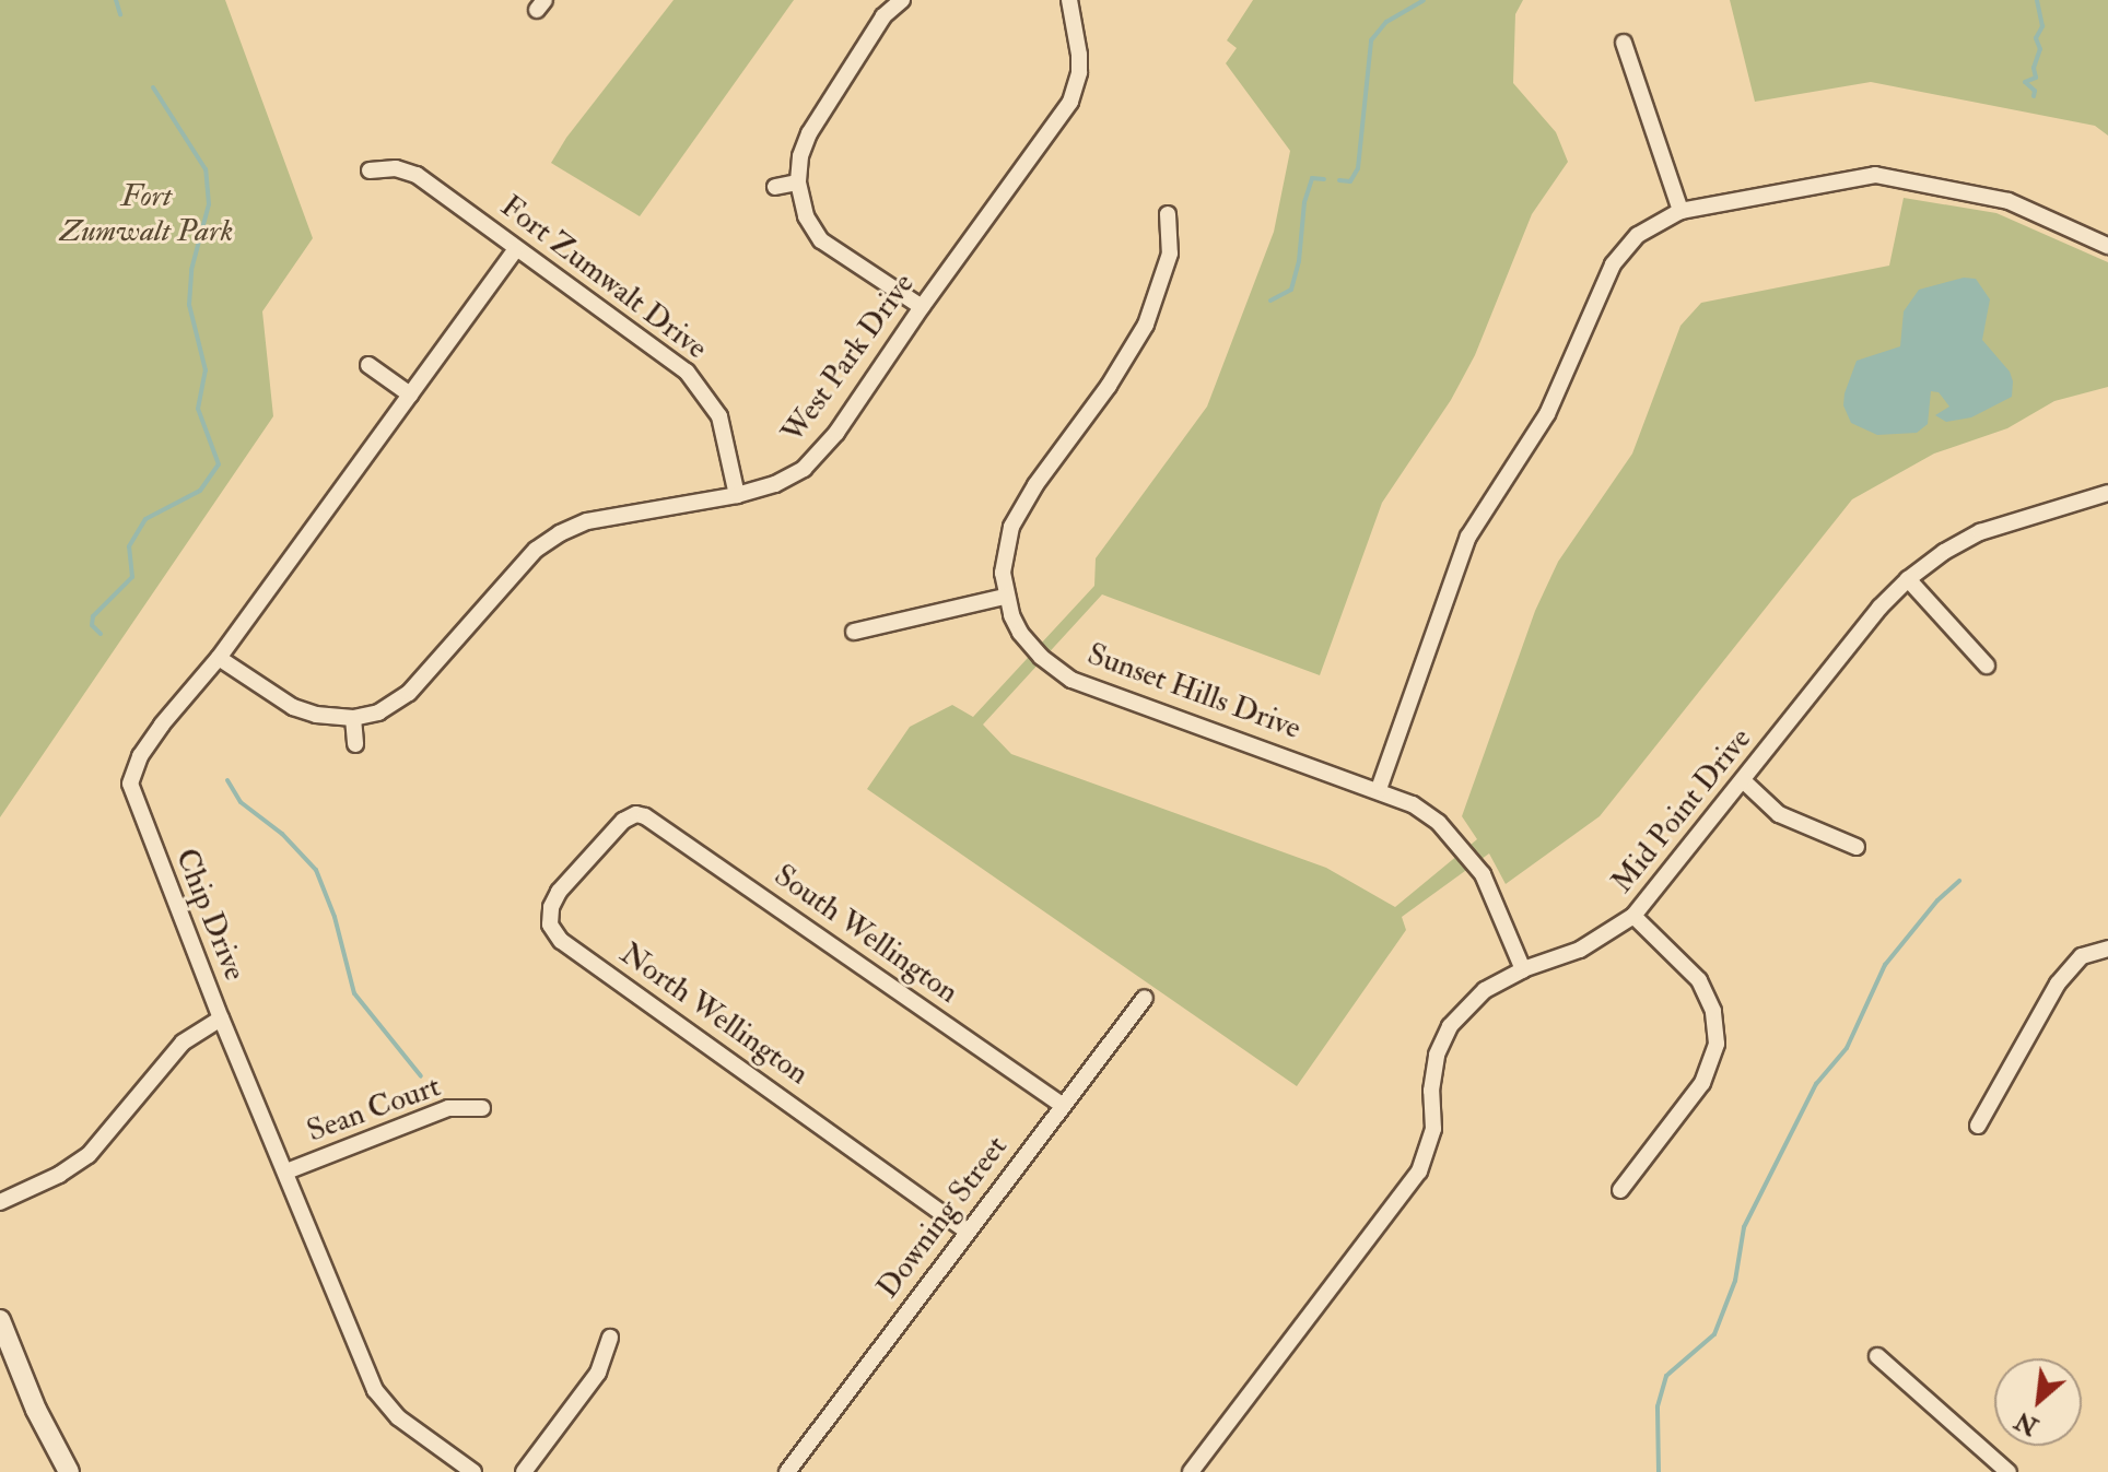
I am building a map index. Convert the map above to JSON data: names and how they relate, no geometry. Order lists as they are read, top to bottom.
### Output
{
  "streets": {
    "street": [
      "Fort Zumwalt Drive",
      "West Park Drive",
      "Sunset Hills Drive",
      "Mid Point Drive",
      "Chip Drive",
      "South Wellington",
      "North Wellington",
      "Sean Court",
      "Downing Street"
    ]
  },
  "crossings": [
    ["Fort Zumwalt Drive", "West Park Drive"],
    ["Fort Zumwalt Drive", "Chip Drive"],
    ["West Park Drive", "Chip Drive"],
    ["Sunset Hills Drive", "Mid Point Drive"],
    ["Chip Drive", "Sean Court"],
    ["South Wellington", "North Wellington"],
    ["South Wellington", "Downing Street"],
    ["North Wellington", "Downing Street"]
  ],
  "parks": ["Fort Zumwalt Park"],
  "north": "bottom left"
}
